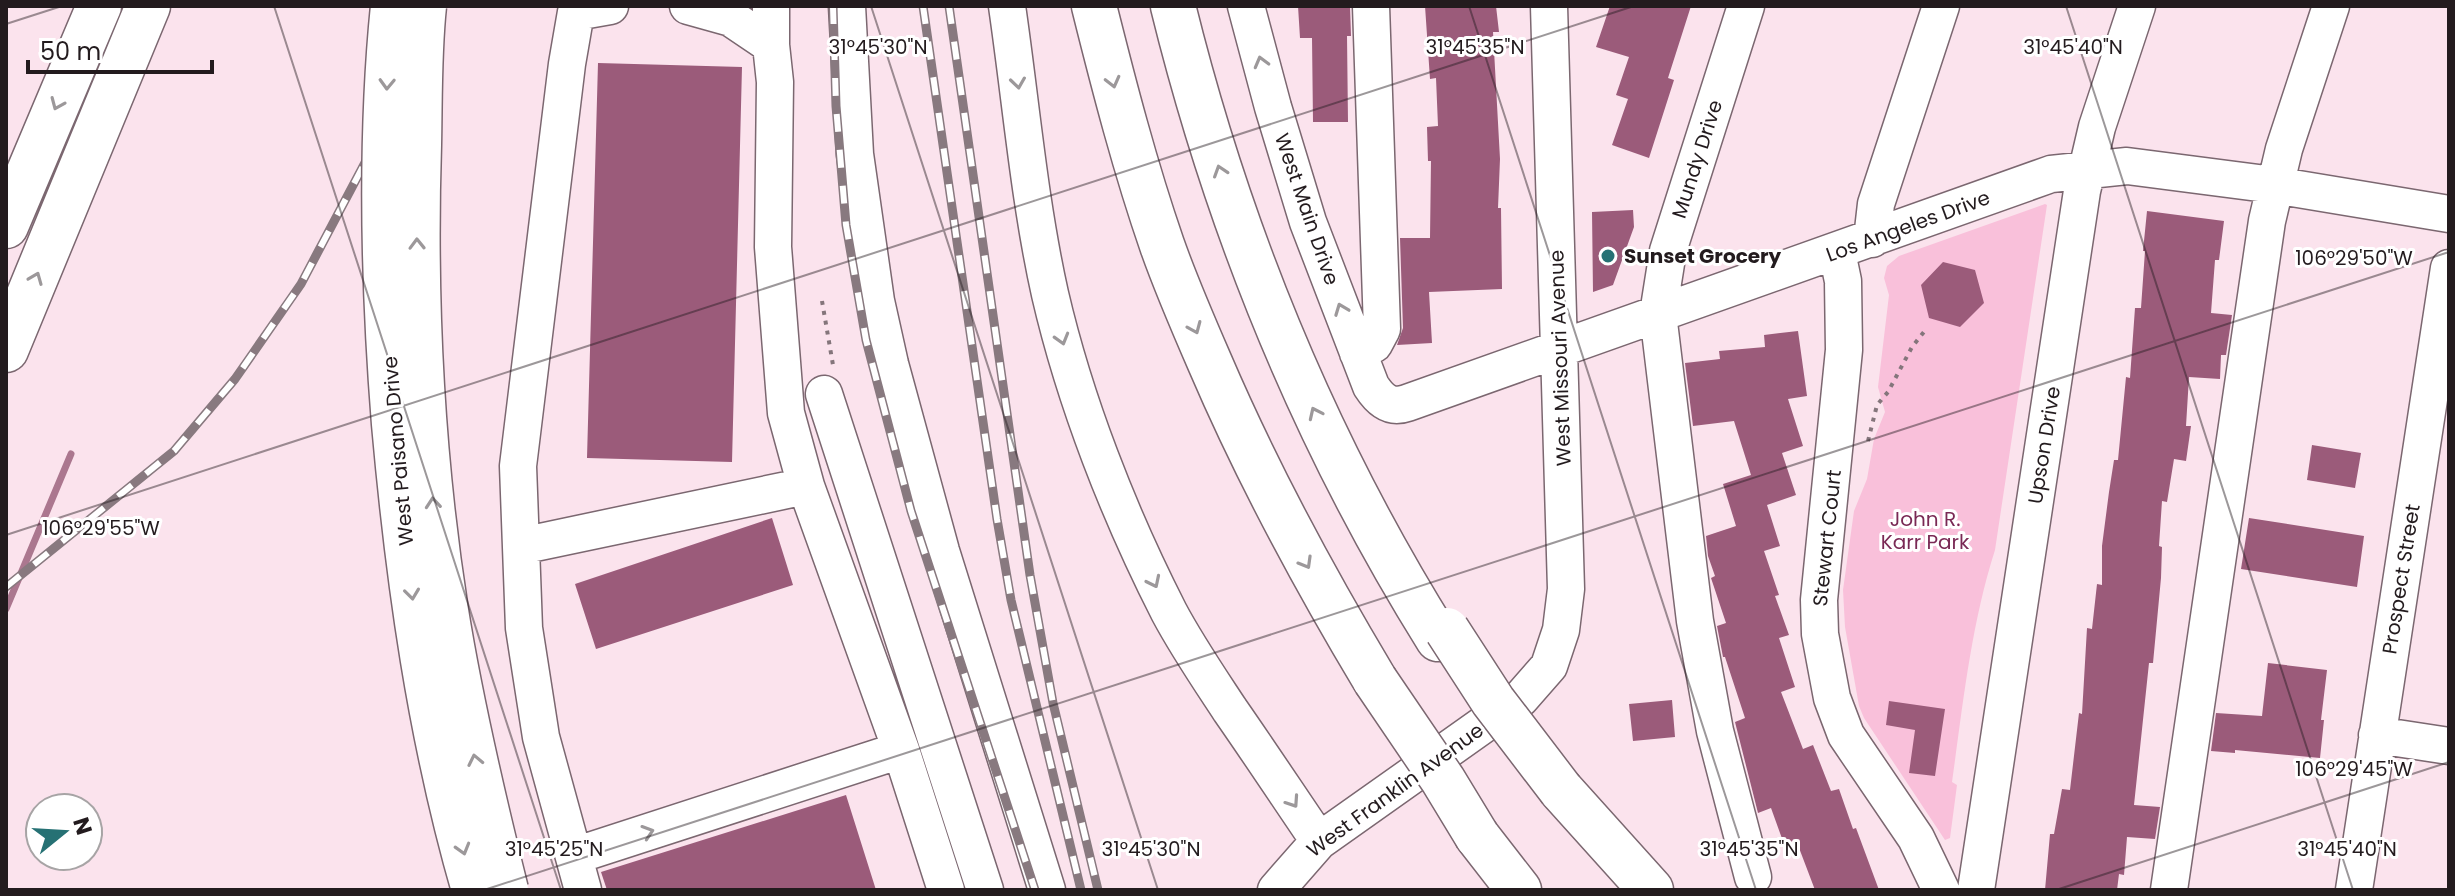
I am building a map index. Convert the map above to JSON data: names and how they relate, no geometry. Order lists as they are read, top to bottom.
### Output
{
  "streets": {
    "main road": ["West Paisano Drive"],
    "street": [
      "Mundy Drive",
      "West Main Drive",
      "Los Angeles Drive",
      "West Missouri Avenue",
      "Upson Drive",
      "Stewart Court",
      "Prospect Street",
      "West Franklin Avenue"
    ]
  },
  "crossings": [
    ["Mundy Drive", "Los Angeles Drive"],
    ["West Main Drive", "Los Angeles Drive"],
    ["Los Angeles Drive", "West Missouri Avenue"],
    ["Los Angeles Drive", "Upson Drive"],
    ["Los Angeles Drive", "Stewart Court"],
    ["West Missouri Avenue", "West Franklin Avenue"]
  ],
  "parks": ["John R. Karr Park"],
  "places": ["Sunset Grocery"],
  "scale_bar": "50 m",
  "north": "right",
  "coordinates": [
    "31°45'30\"N",
    "31°45'35\"N",
    "31°45'40\"N",
    "106°29'50\"W",
    "106°29'55\"W",
    "106°29'45\"W",
    "31°45'25\"N"
  ]
}
